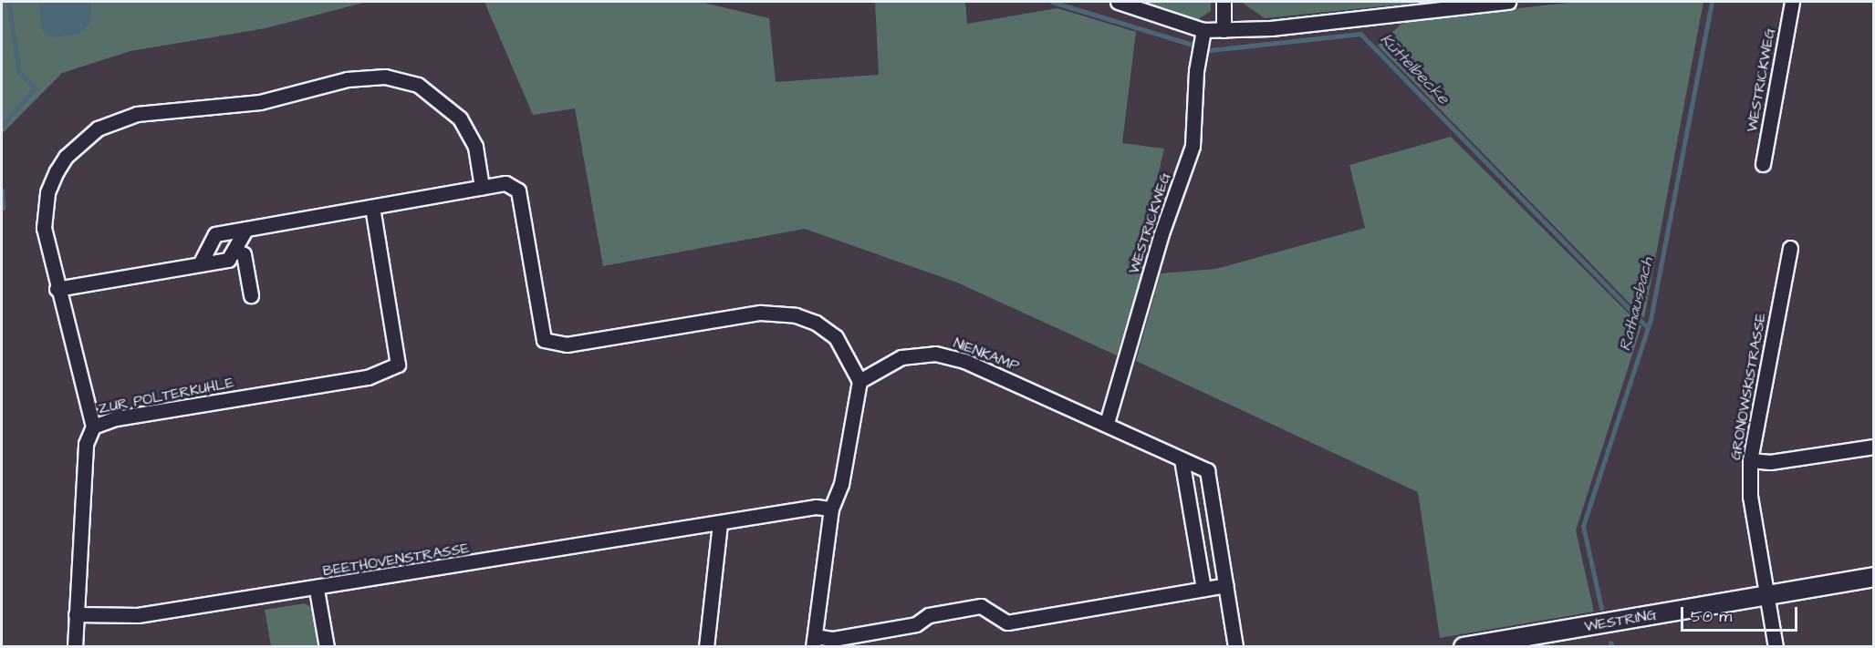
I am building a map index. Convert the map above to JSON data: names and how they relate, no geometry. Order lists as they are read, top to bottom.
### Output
{
  "streets": {
    "street": [
      "WESTRICKWEG",
      "NIENKAMP",
      "GRONOWSKISTRASSE",
      "ZUR POLTERKUHLE",
      "BEETHOVENSTRASSE",
      "WESTRING"
    ]
  },
  "crossings": [
    ["WESTRICKWEG", "NIENKAMP"],
    ["GRONOWSKISTRASSE", "WESTRING"],
    ["ZUR POLTERKUHLE", "BEETHOVENSTRASSE"]
  ],
  "water": ["Küttelbecke", "Rathausbach"],
  "scale_bar": "50 m"
}
